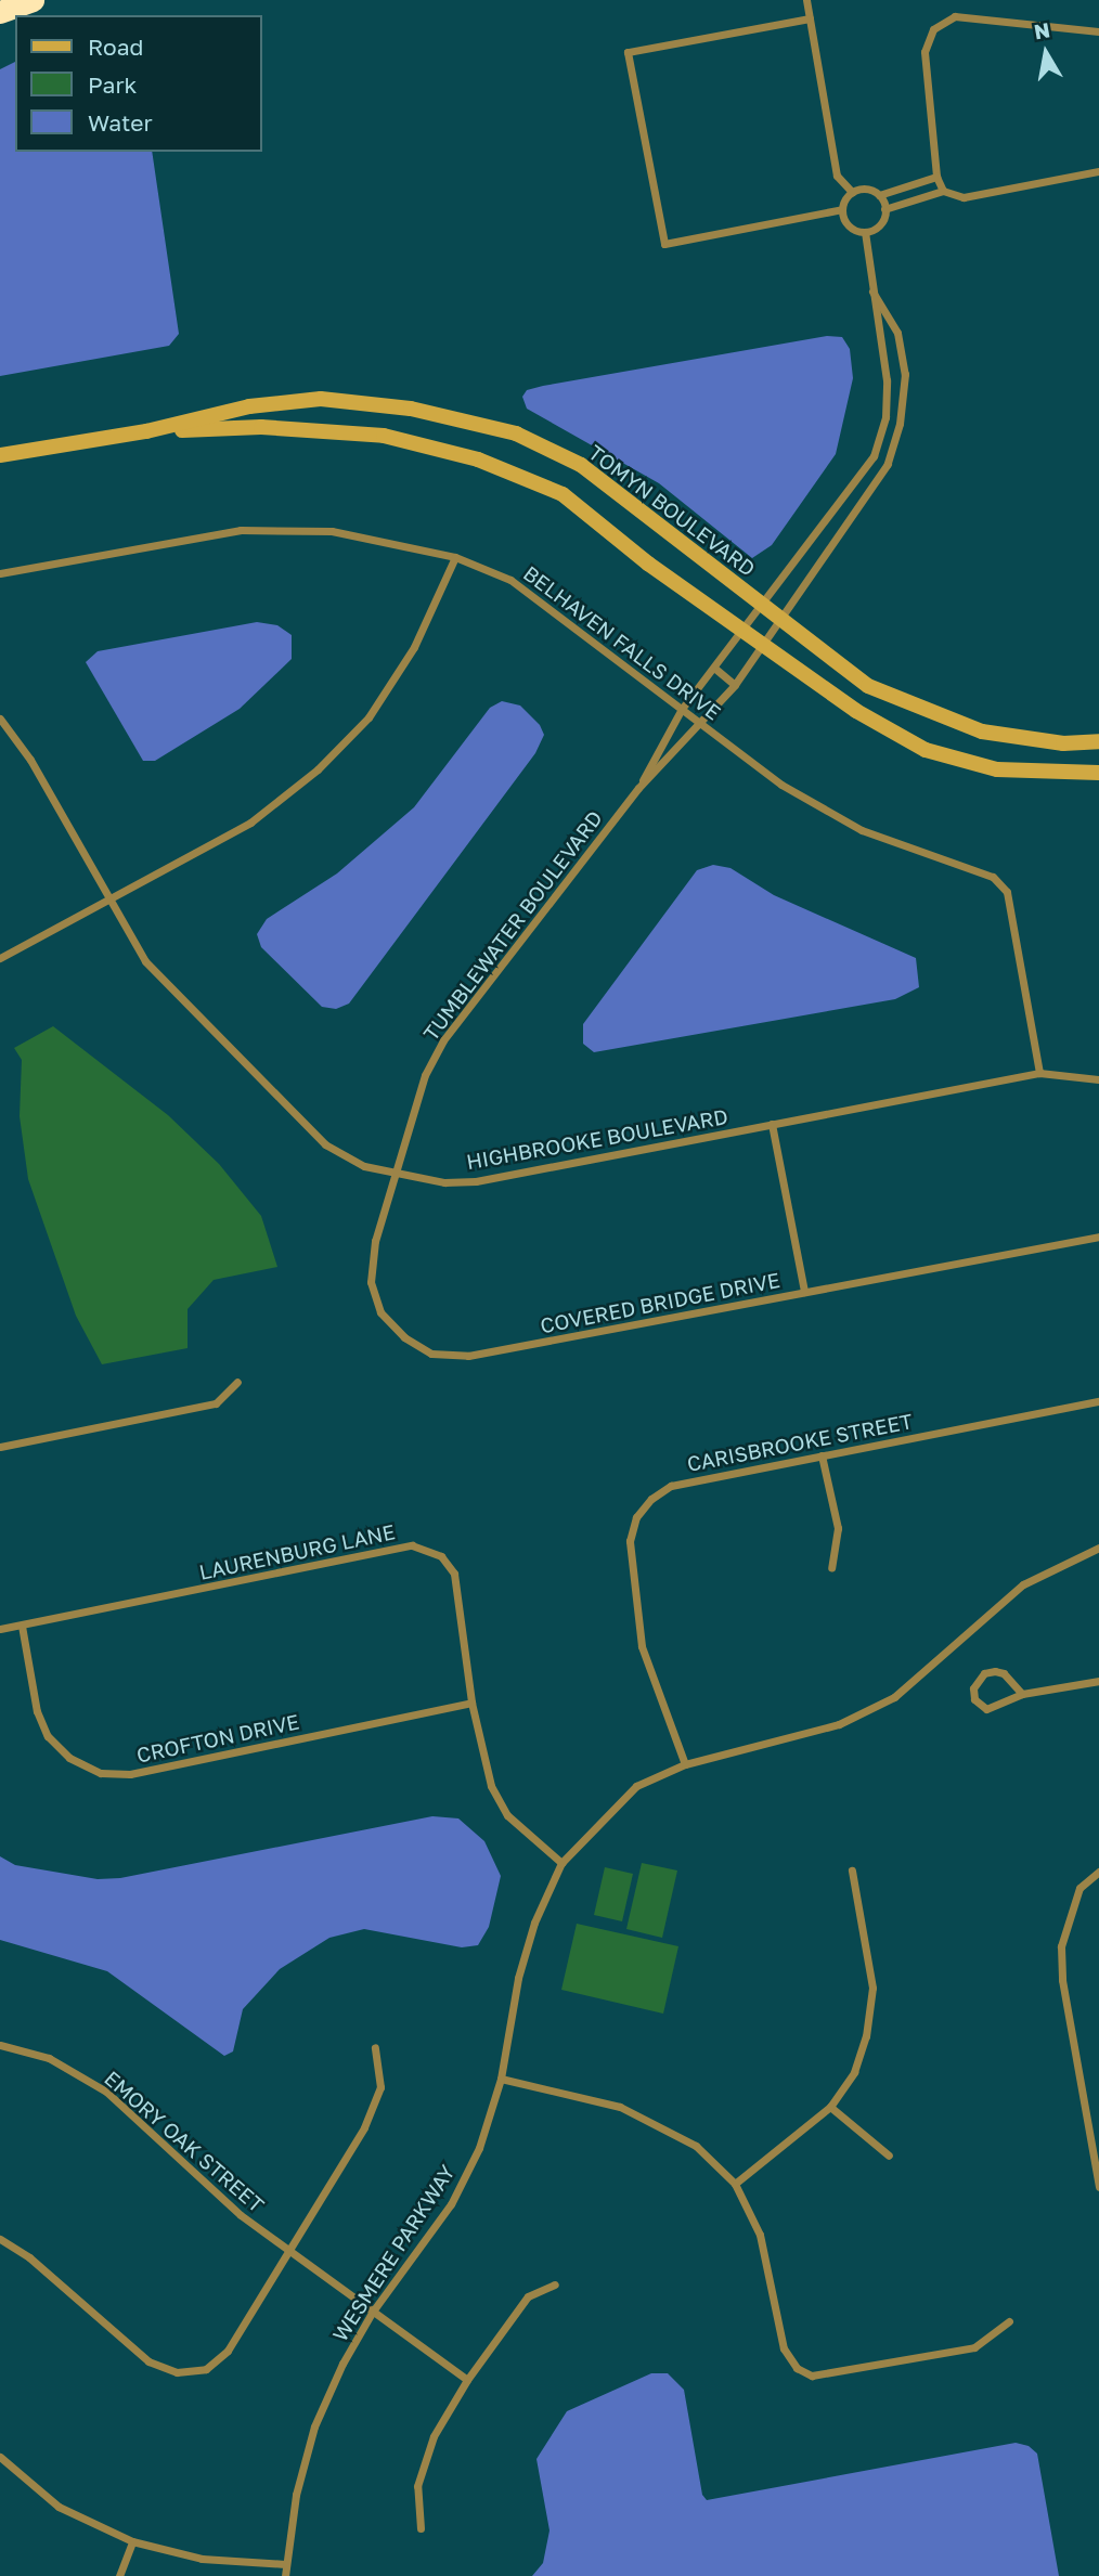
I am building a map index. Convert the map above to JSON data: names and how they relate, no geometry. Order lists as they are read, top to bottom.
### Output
{
  "streets": {
    "street": [
      "TOMYN BOULEVARD",
      "BELHAVEN FALLS DRIVE",
      "TUMBLEWATER BOULEVARD",
      "HIGHBROOKE BOULEVARD",
      "COVERED BRIDGE DRIVE",
      "CARISBROOKE STREET",
      "LAURENBURG LANE",
      "CROFTON DRIVE",
      "EMORY OAK STREET",
      "WESMERE PARKWAY"
    ]
  },
  "crossings": [
    ["TOMYN BOULEVARD", "TUMBLEWATER BOULEVARD"],
    ["BELHAVEN FALLS DRIVE", "TUMBLEWATER BOULEVARD"],
    ["BELHAVEN FALLS DRIVE", "HIGHBROOKE BOULEVARD"],
    ["TUMBLEWATER BOULEVARD", "HIGHBROOKE BOULEVARD"],
    ["TUMBLEWATER BOULEVARD", "COVERED BRIDGE DRIVE"],
    ["HIGHBROOKE BOULEVARD", "COVERED BRIDGE DRIVE"],
    ["CARISBROOKE STREET", "WESMERE PARKWAY"],
    ["LAURENBURG LANE", "CROFTON DRIVE"],
    ["LAURENBURG LANE", "WESMERE PARKWAY"],
    ["EMORY OAK STREET", "WESMERE PARKWAY"]
  ],
  "legend": ["Road", "Park", "Water"],
  "north": "top"
}
